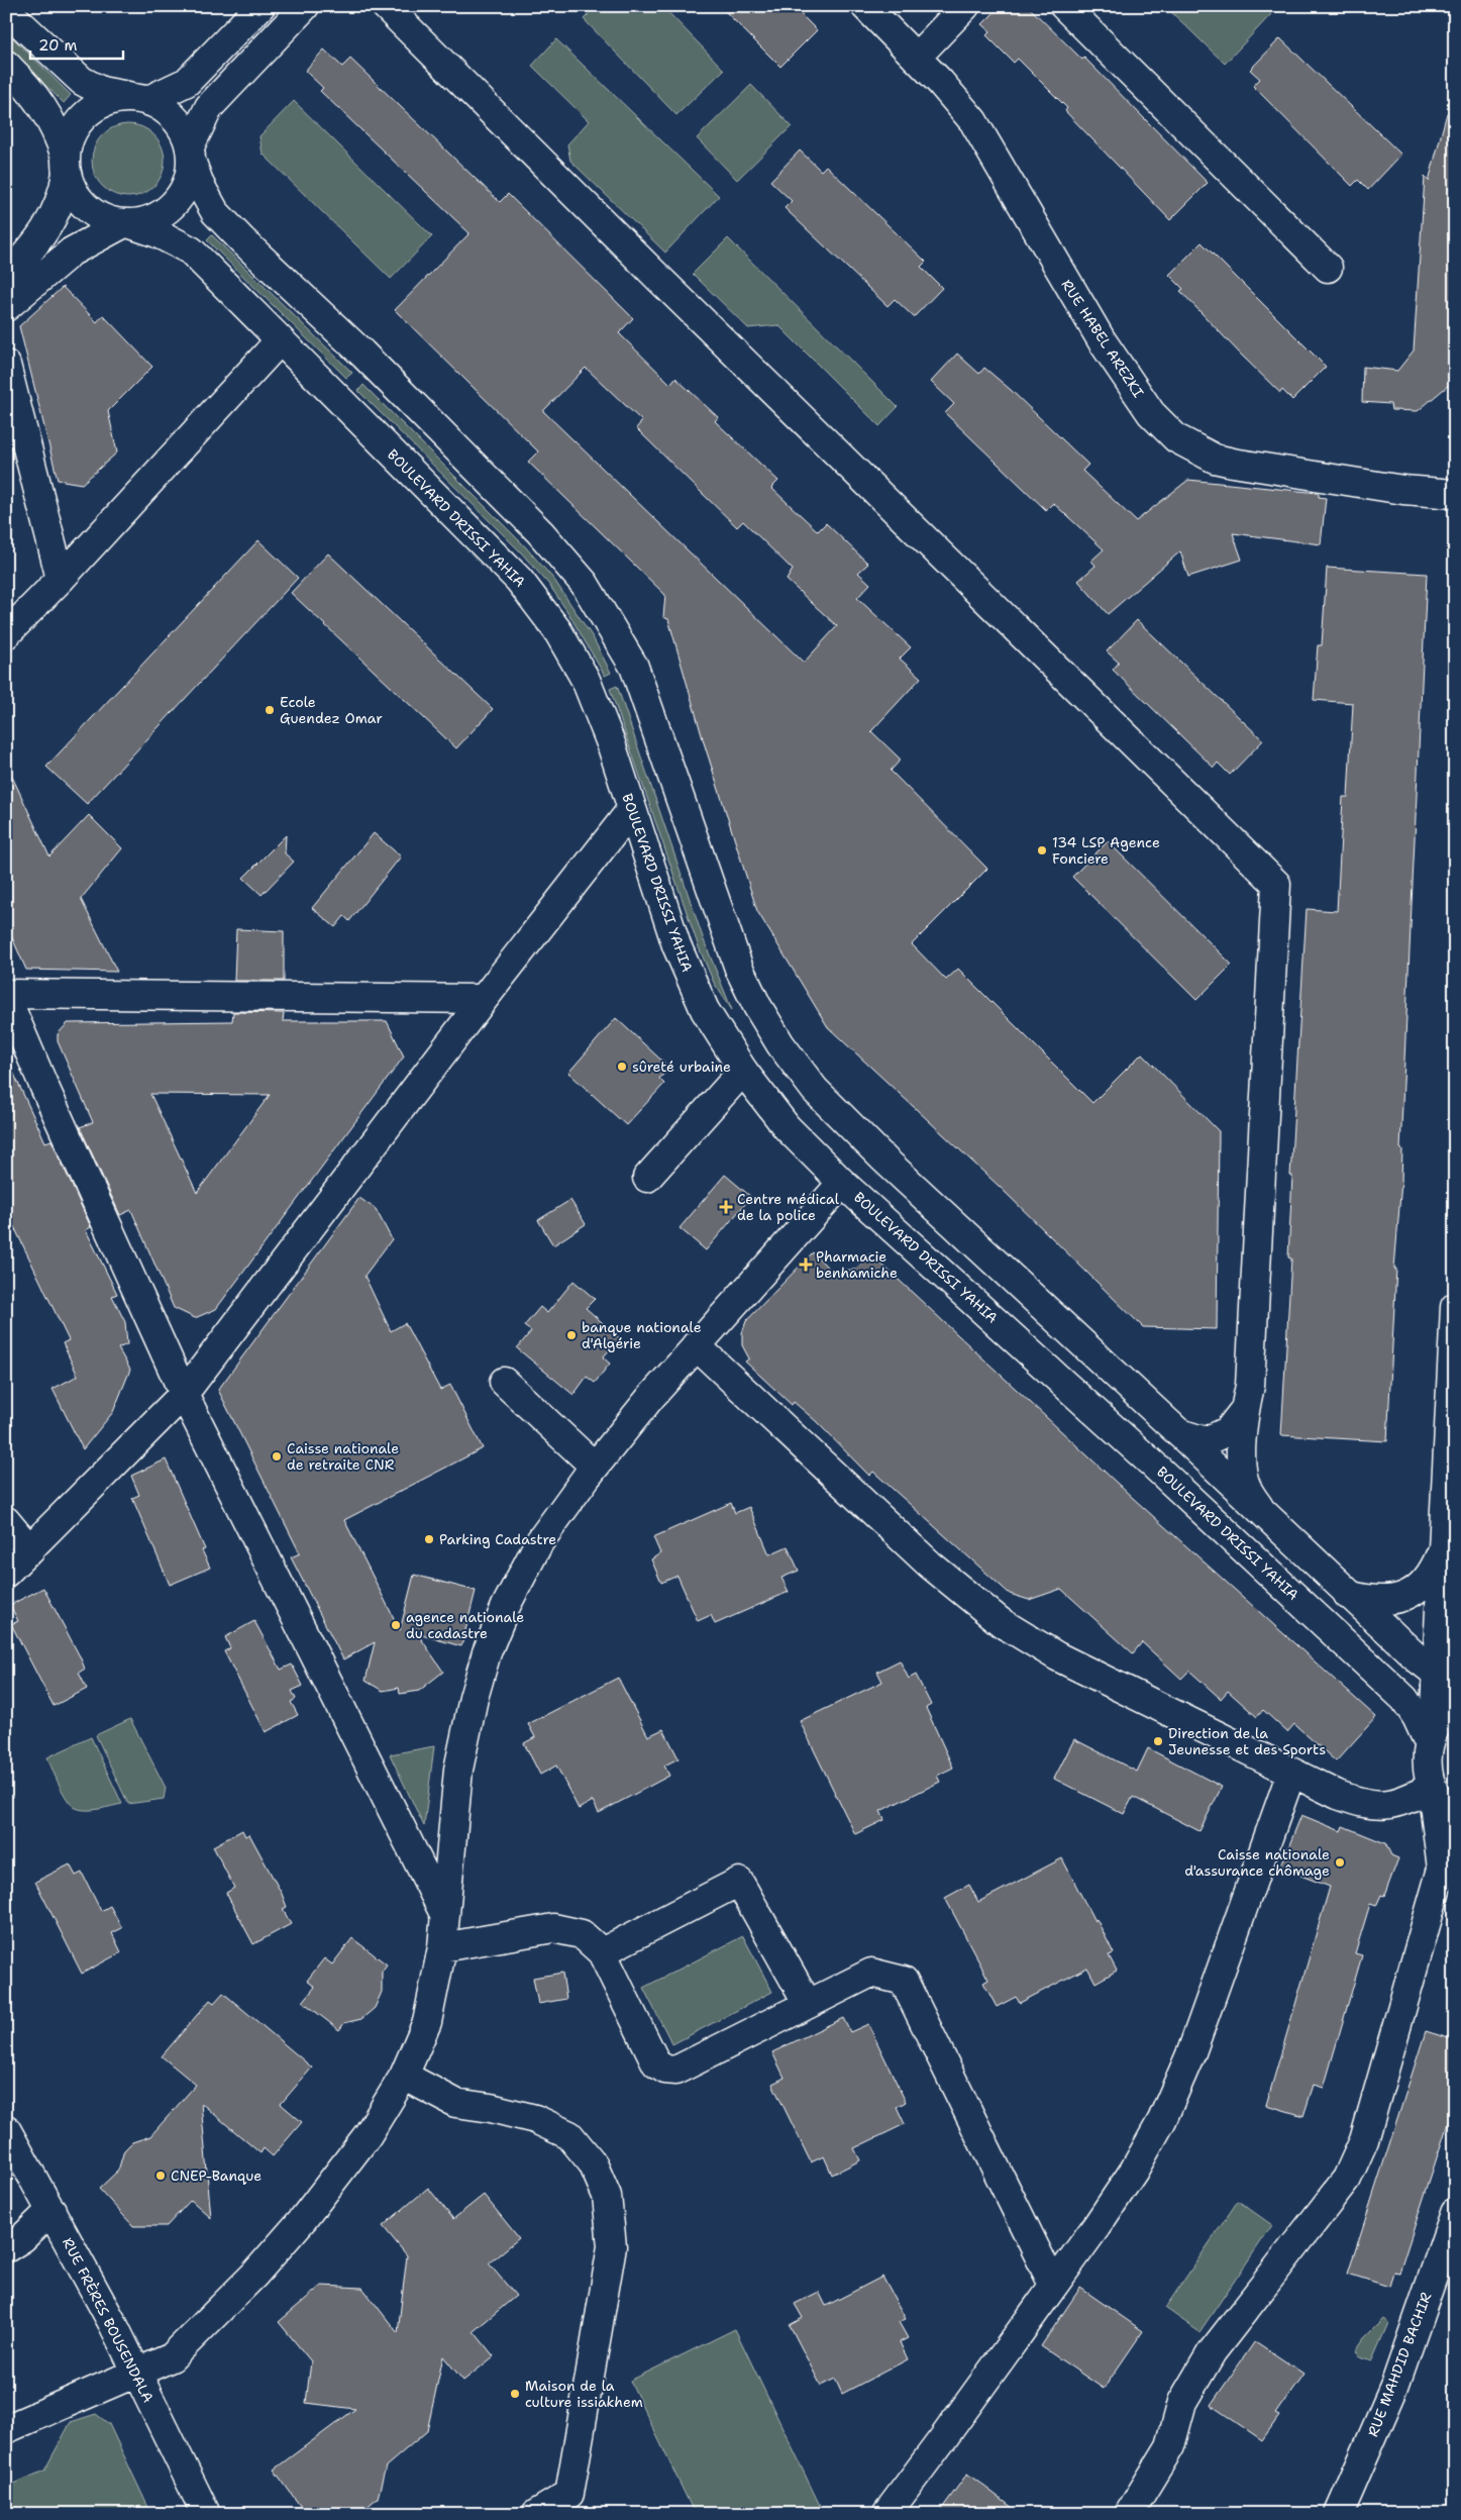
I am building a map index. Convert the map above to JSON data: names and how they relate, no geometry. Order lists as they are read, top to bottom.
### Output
{
  "streets": {
    "street": [
      "RUE HABEL AREZKI",
      "BOULEVARD DRISSI YAHIA",
      "RUE FRÈRES BOUSENDALA",
      "RUE MAHDID BACHIR"
    ]
  },
  "places": {
    "other": [
      "Ecole Guendez Omar",
      "134 LSP Agence Fonciere",
      "sûreté urbaine",
      "banque nationale d'Algérie",
      "Caisse nationale de retraite CNR",
      "Parking Cadastre",
      "agence nationale du cadastre",
      "Direction de la Jeunesse et des Sports",
      "Caisse nationale d'assurance chômage",
      "CNEP-Banque",
      "Maison de la culture issiakhem"
    ],
    "health": ["Centre médical de la police", "Pharmacie benhamiche"]
  },
  "scale_bar": "20 m"
}
